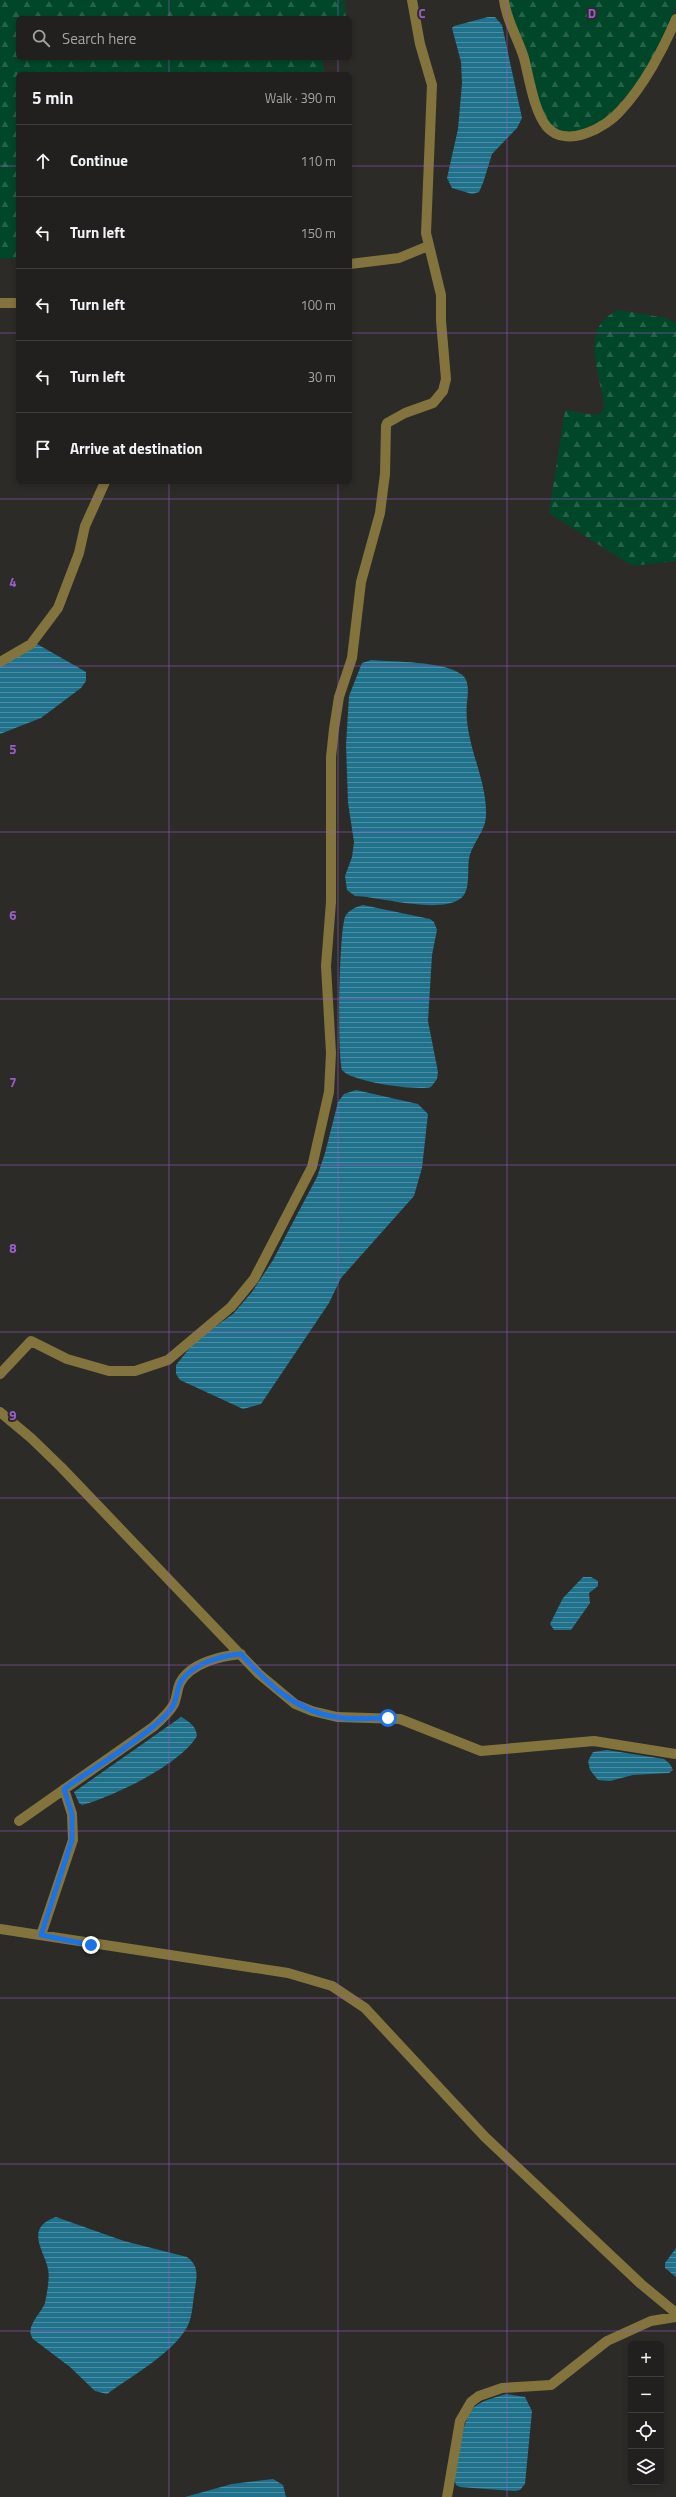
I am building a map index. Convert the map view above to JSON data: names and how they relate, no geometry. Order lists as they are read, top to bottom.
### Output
{
  "page": {
    "search": "Search here",
    "heading": ["5 min", "Walk · 390 m"],
    "list": [
      ["Continue", "110 m"],
      ["Turn left", "150 m"],
      ["Turn left", "100 m"],
      ["Turn left", "30 m"],
      "Arrive at destination"
    ],
    "map_buttons": ["+", "−"]
  },
  "grid": {
    "columns": ["C", "D"],
    "rows": [
      "4",
      "5",
      "6",
      "7",
      "8",
      "9"
    ]
  }
}
